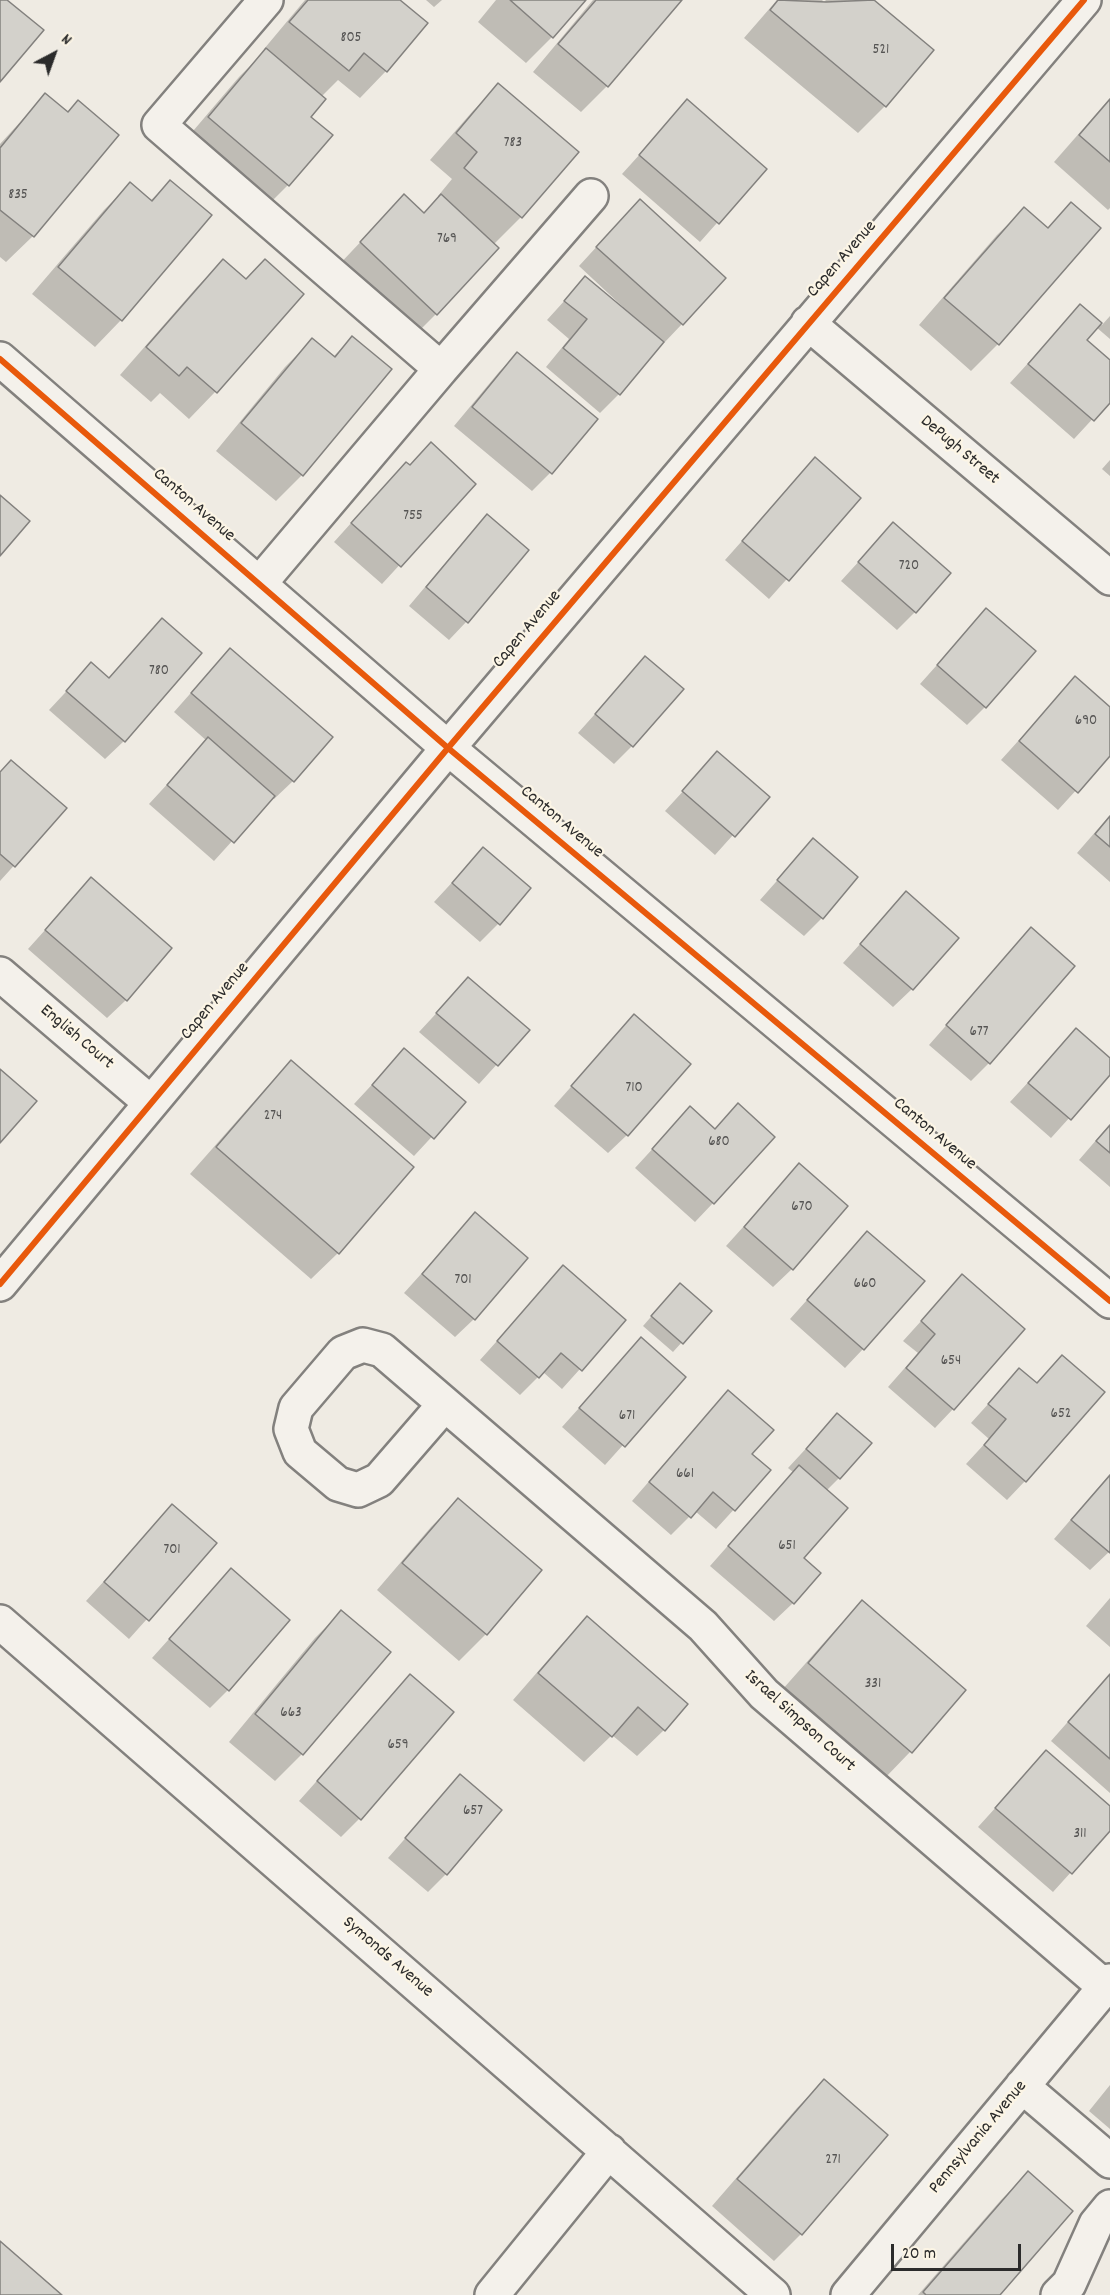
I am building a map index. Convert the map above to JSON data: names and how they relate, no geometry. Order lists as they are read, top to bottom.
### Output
{
  "streets": {
    "street": [
      "Capen Avenue",
      "DePugh Street",
      "Canton Avenue",
      "English Court",
      "Israel Simpson Court",
      "Symonds Avenue",
      "Pennsylvania Avenue"
    ]
  },
  "crossings": [
    ["Capen Avenue", "DePugh Street"],
    ["Capen Avenue", "Canton Avenue"],
    ["Capen Avenue", "English Court"],
    ["Israel Simpson Court", "Pennsylvania Avenue"]
  ],
  "house_numbers": [
    "805",
    "521",
    "783",
    "835",
    "769",
    "755",
    "720",
    "780",
    "690",
    "677",
    "710",
    "274",
    "680",
    "670",
    "701",
    "660",
    "654",
    "652",
    "671",
    "661",
    "651",
    "701",
    "331",
    "663",
    "659",
    "657",
    "311",
    "271"
  ],
  "scale_bar": "20 m",
  "north": "top right"
}
